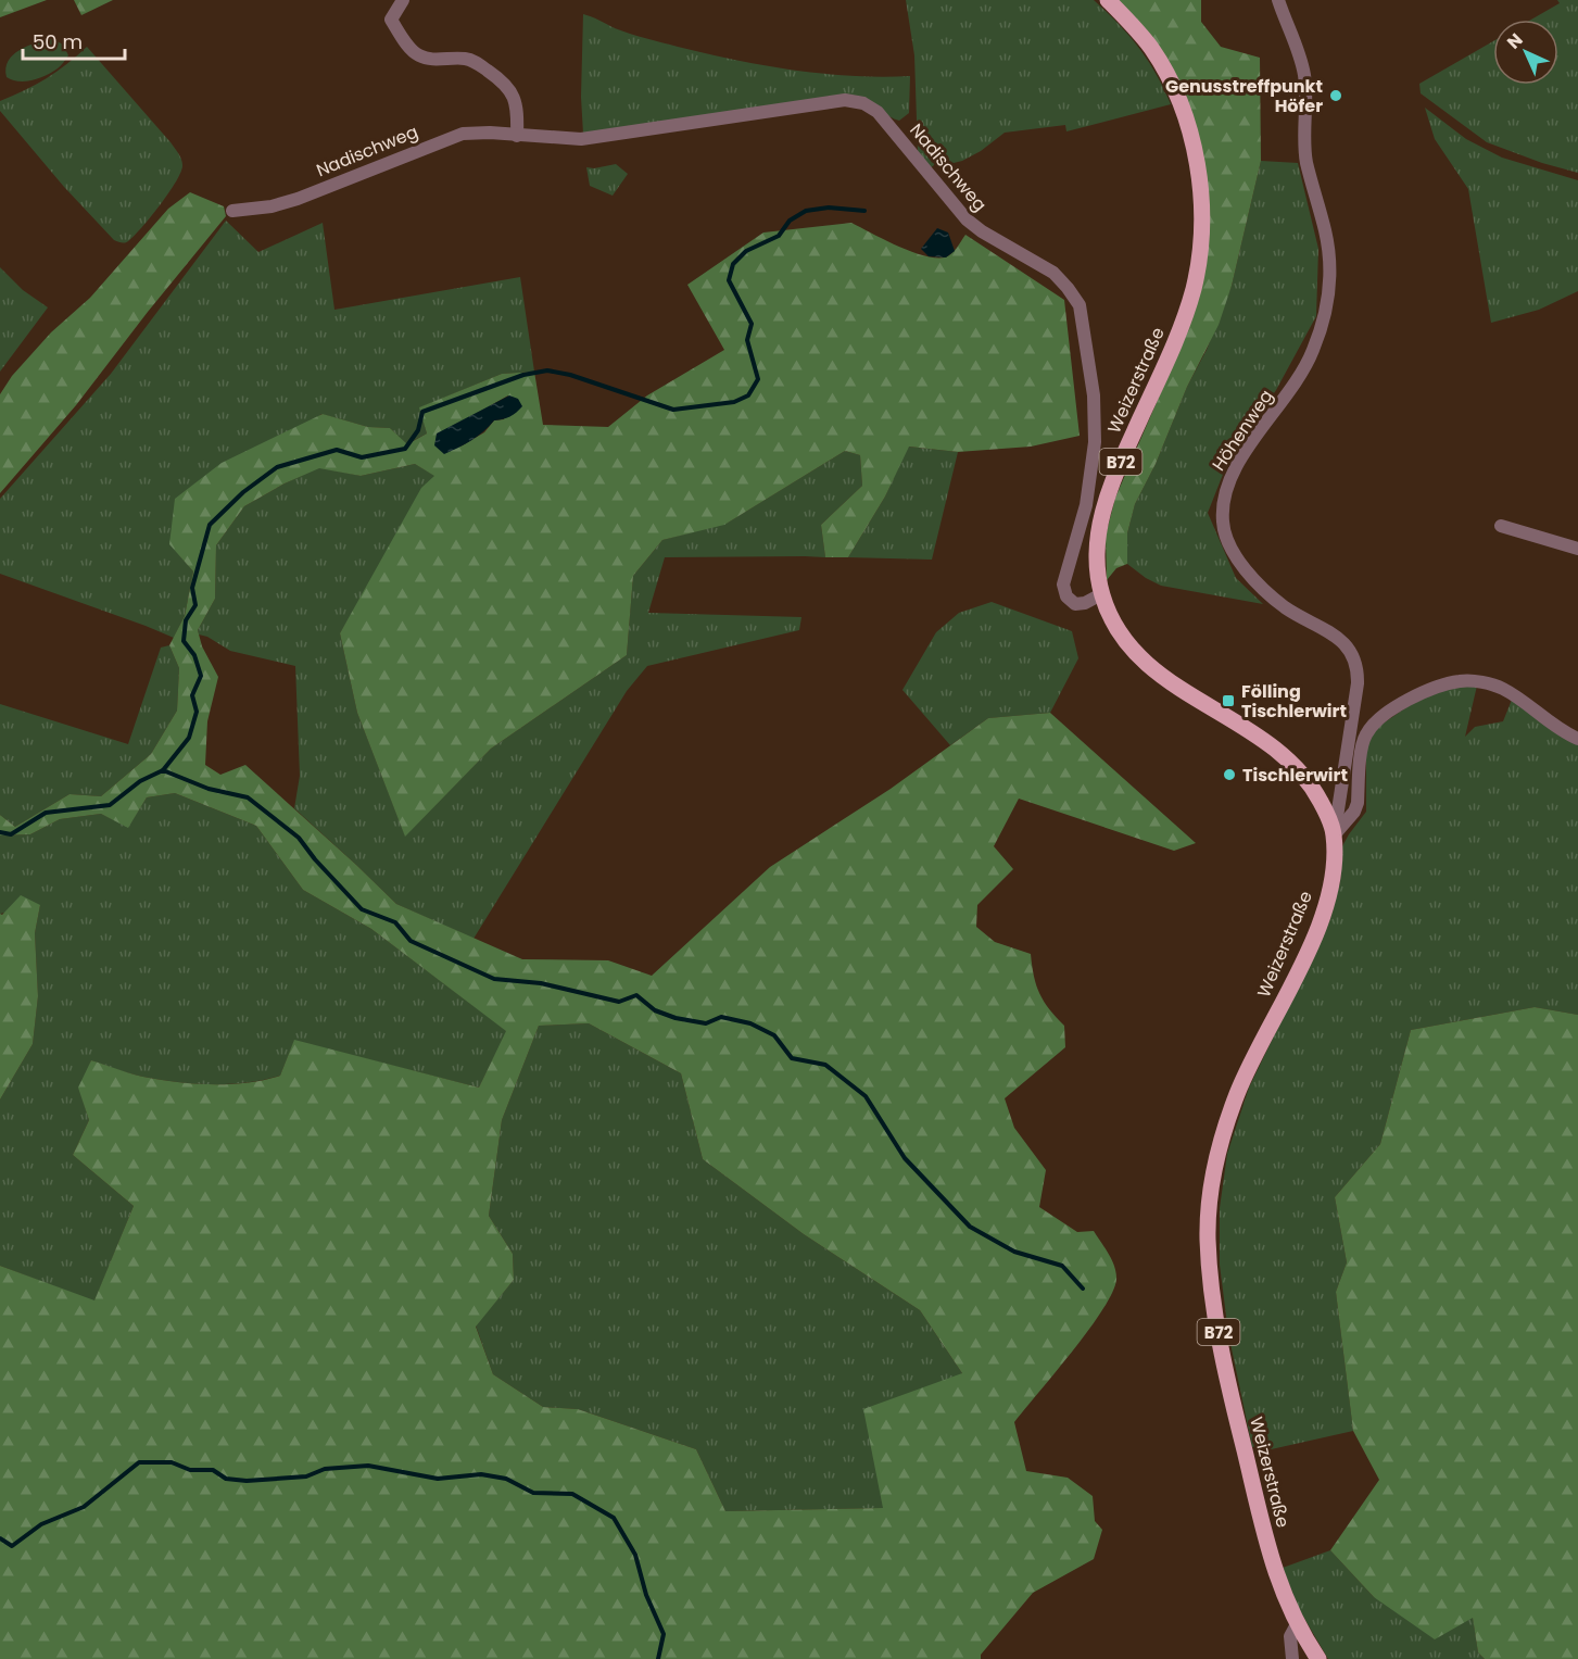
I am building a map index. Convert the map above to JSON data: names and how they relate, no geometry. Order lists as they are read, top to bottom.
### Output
{
  "streets": {
    "main road": ["Weizerstraße", "B72"],
    "street": ["Nadischweg", "Höhenweg"]
  },
  "crossings": [
    ["Nadischweg", "Weizerstraße"],
    ["Weizerstraße", "Höhenweg"],
    ["Weizerstraße", "B72"]
  ],
  "places": {
    "other": ["Genusstreffpunkt Höfer", "Tischlerwirt"],
    "transit": ["Fölling Tischlerwirt"]
  },
  "scale_bar": "50 m",
  "north": "top left"
}
